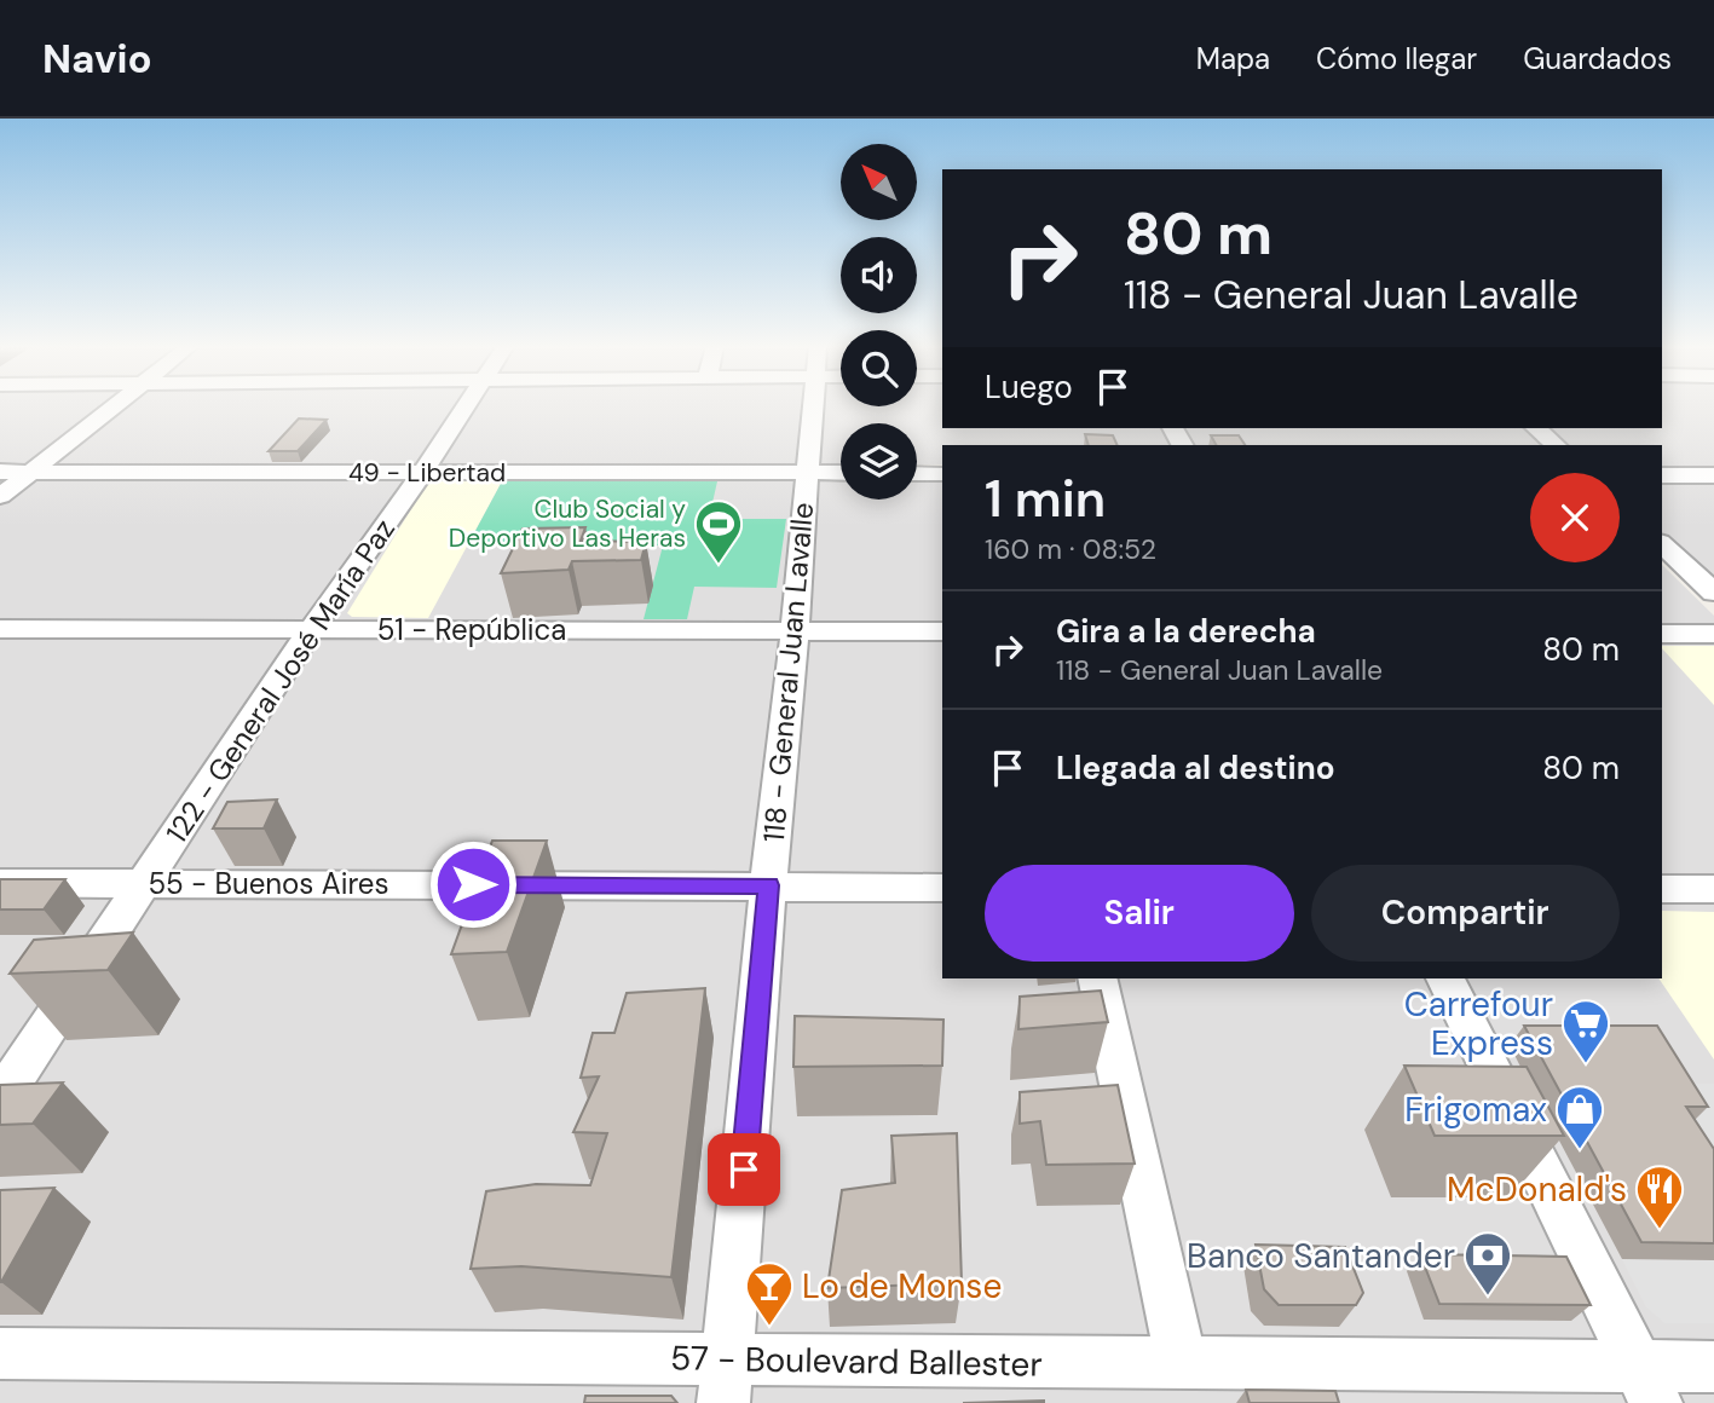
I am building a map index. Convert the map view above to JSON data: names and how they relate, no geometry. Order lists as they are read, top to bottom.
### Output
{
  "streets": {
    "street": [
      "49 - Libertad",
      "51 - República",
      "118 - General Juan Lavalle",
      "122 - General José María Paz",
      "55 - Buenos Aires",
      "57 - Boulevard Ballester"
    ]
  },
  "crossings": [
    ["49 - Libertad", "118 - General Juan Lavalle"],
    ["49 - Libertad", "122 - General José María Paz"],
    ["51 - República", "118 - General Juan Lavalle"],
    ["51 - República", "122 - General José María Paz"],
    ["118 - General Juan Lavalle", "55 - Buenos Aires"],
    ["118 - General Juan Lavalle", "57 - Boulevard Ballester"],
    ["122 - General José María Paz", "55 - Buenos Aires"]
  ],
  "places": {
    "sports": ["Club Social y Deportivo Las Heras"],
    "supermarket": ["Carrefour Express"],
    "shop": ["Frigomax"],
    "restaurant": ["McDonald's"],
    "bank": ["Banco Santander"],
    "bar": ["Lo de Monse"]
  },
  "north": "top left",
  "page": {
    "header": "Navio",
    "nav": ["Mapa", "Cómo llegar", "Guardados"],
    "turn": ["80 m", "118 - General Juan Lavalle"],
    "then": "Luego",
    "heading": ["1 min", "160 m · 08:52"],
    "list": [
      {
        "name": "Gira a la derecha",
        "note": "118 - General Juan Lavalle",
        "value": "80 m"
      },
      {
        "name": "Llegada al destino",
        "value": "80 m"
      }
    ],
    "buttons": ["Salir", "Compartir"]
  }
}
